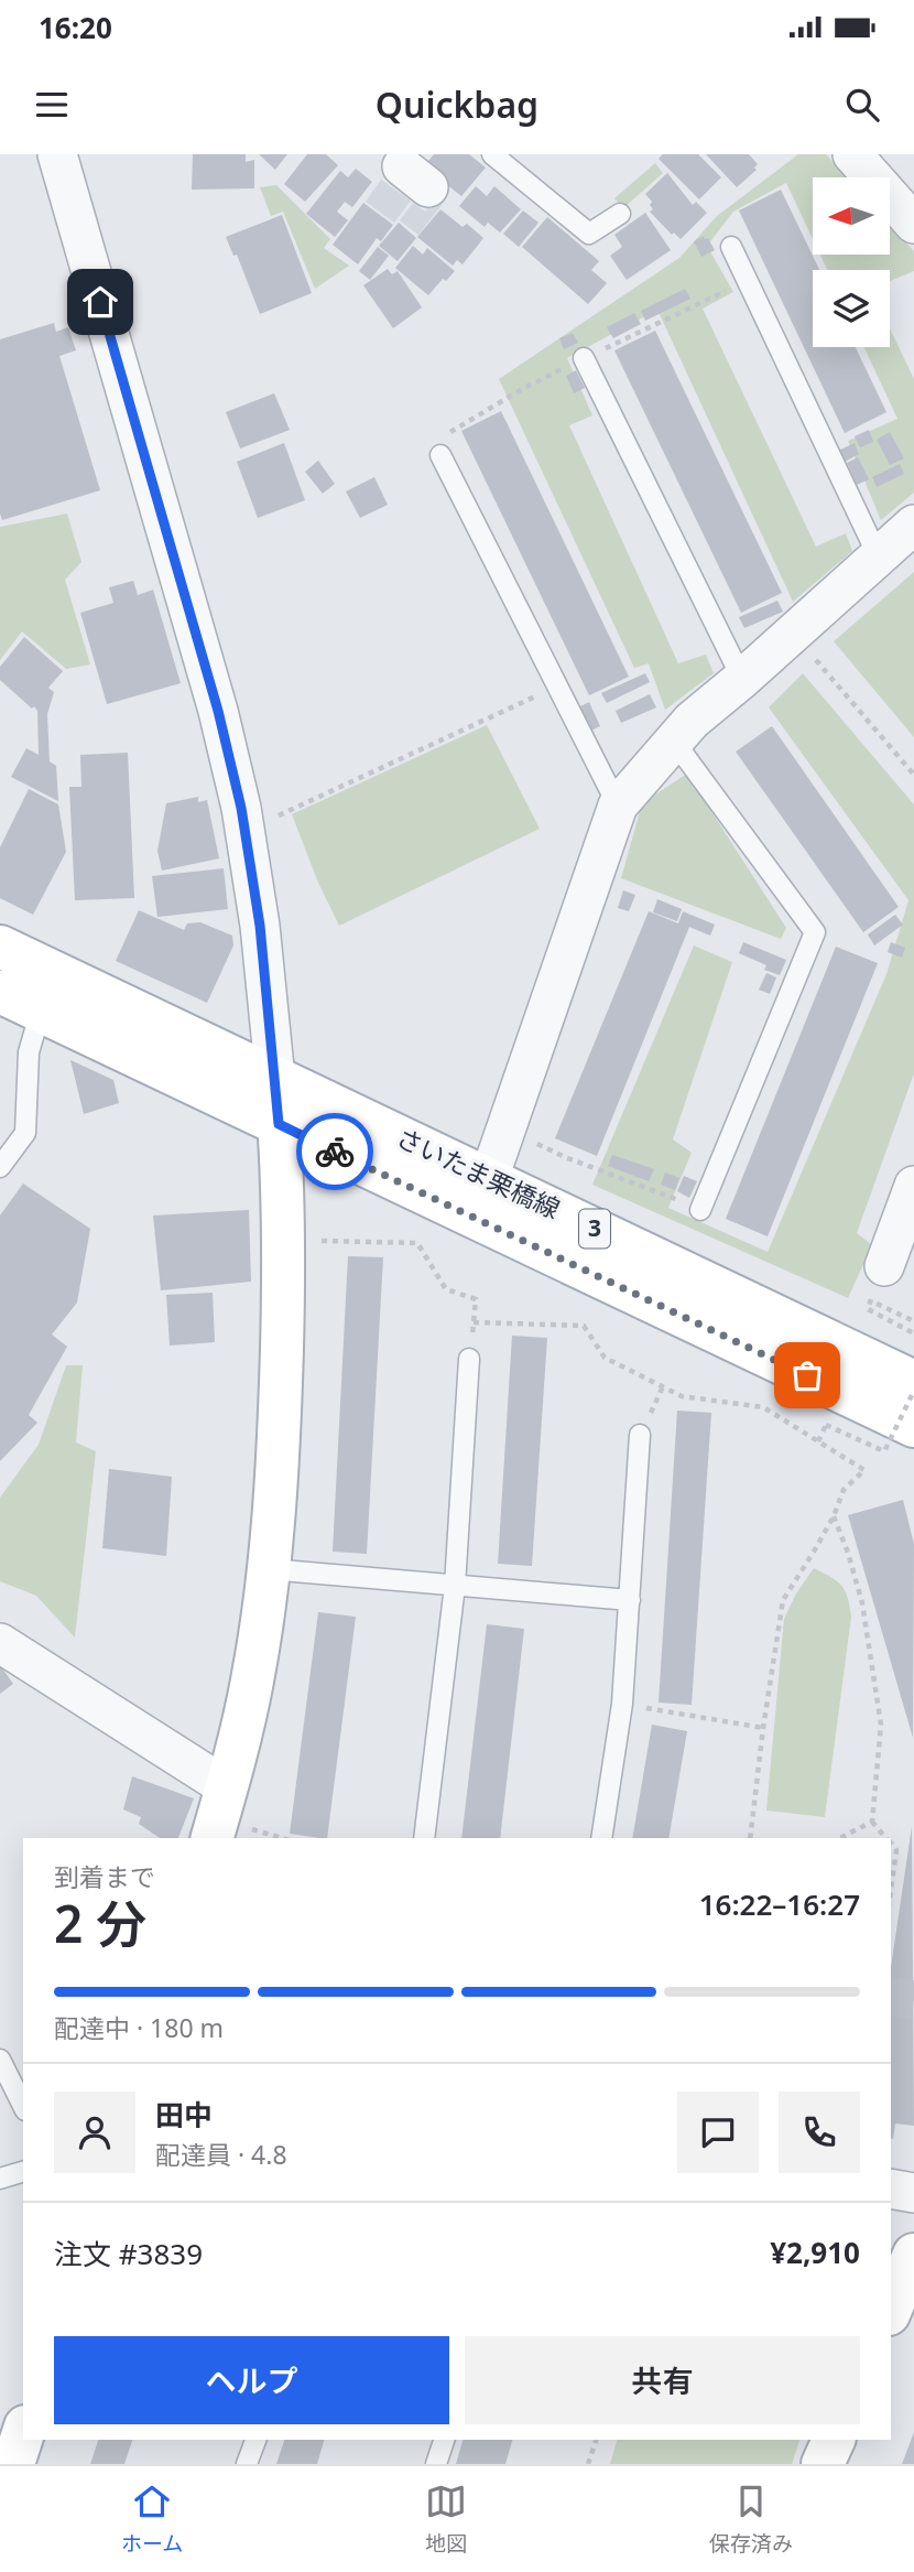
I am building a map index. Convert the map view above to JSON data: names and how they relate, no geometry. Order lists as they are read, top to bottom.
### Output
{
  "streets": {
    "main road": ["さいたま栗橋線", "3"]
  },
  "north": "left",
  "page": {
    "status": "16:20",
    "header": "Quickbag",
    "heading": ["2 分", "到着まで", "16:22–16:27"],
    "panel": [
      "田中",
      "配達員 · 4.8",
      "注文 #3839",
      "¥2,910"
    ],
    "bar": "配達中 · 180 m",
    "buttons": ["ヘルプ", "共有"],
    "tabs": ["ホーム", "地図", "保存済み"]
  }
}
